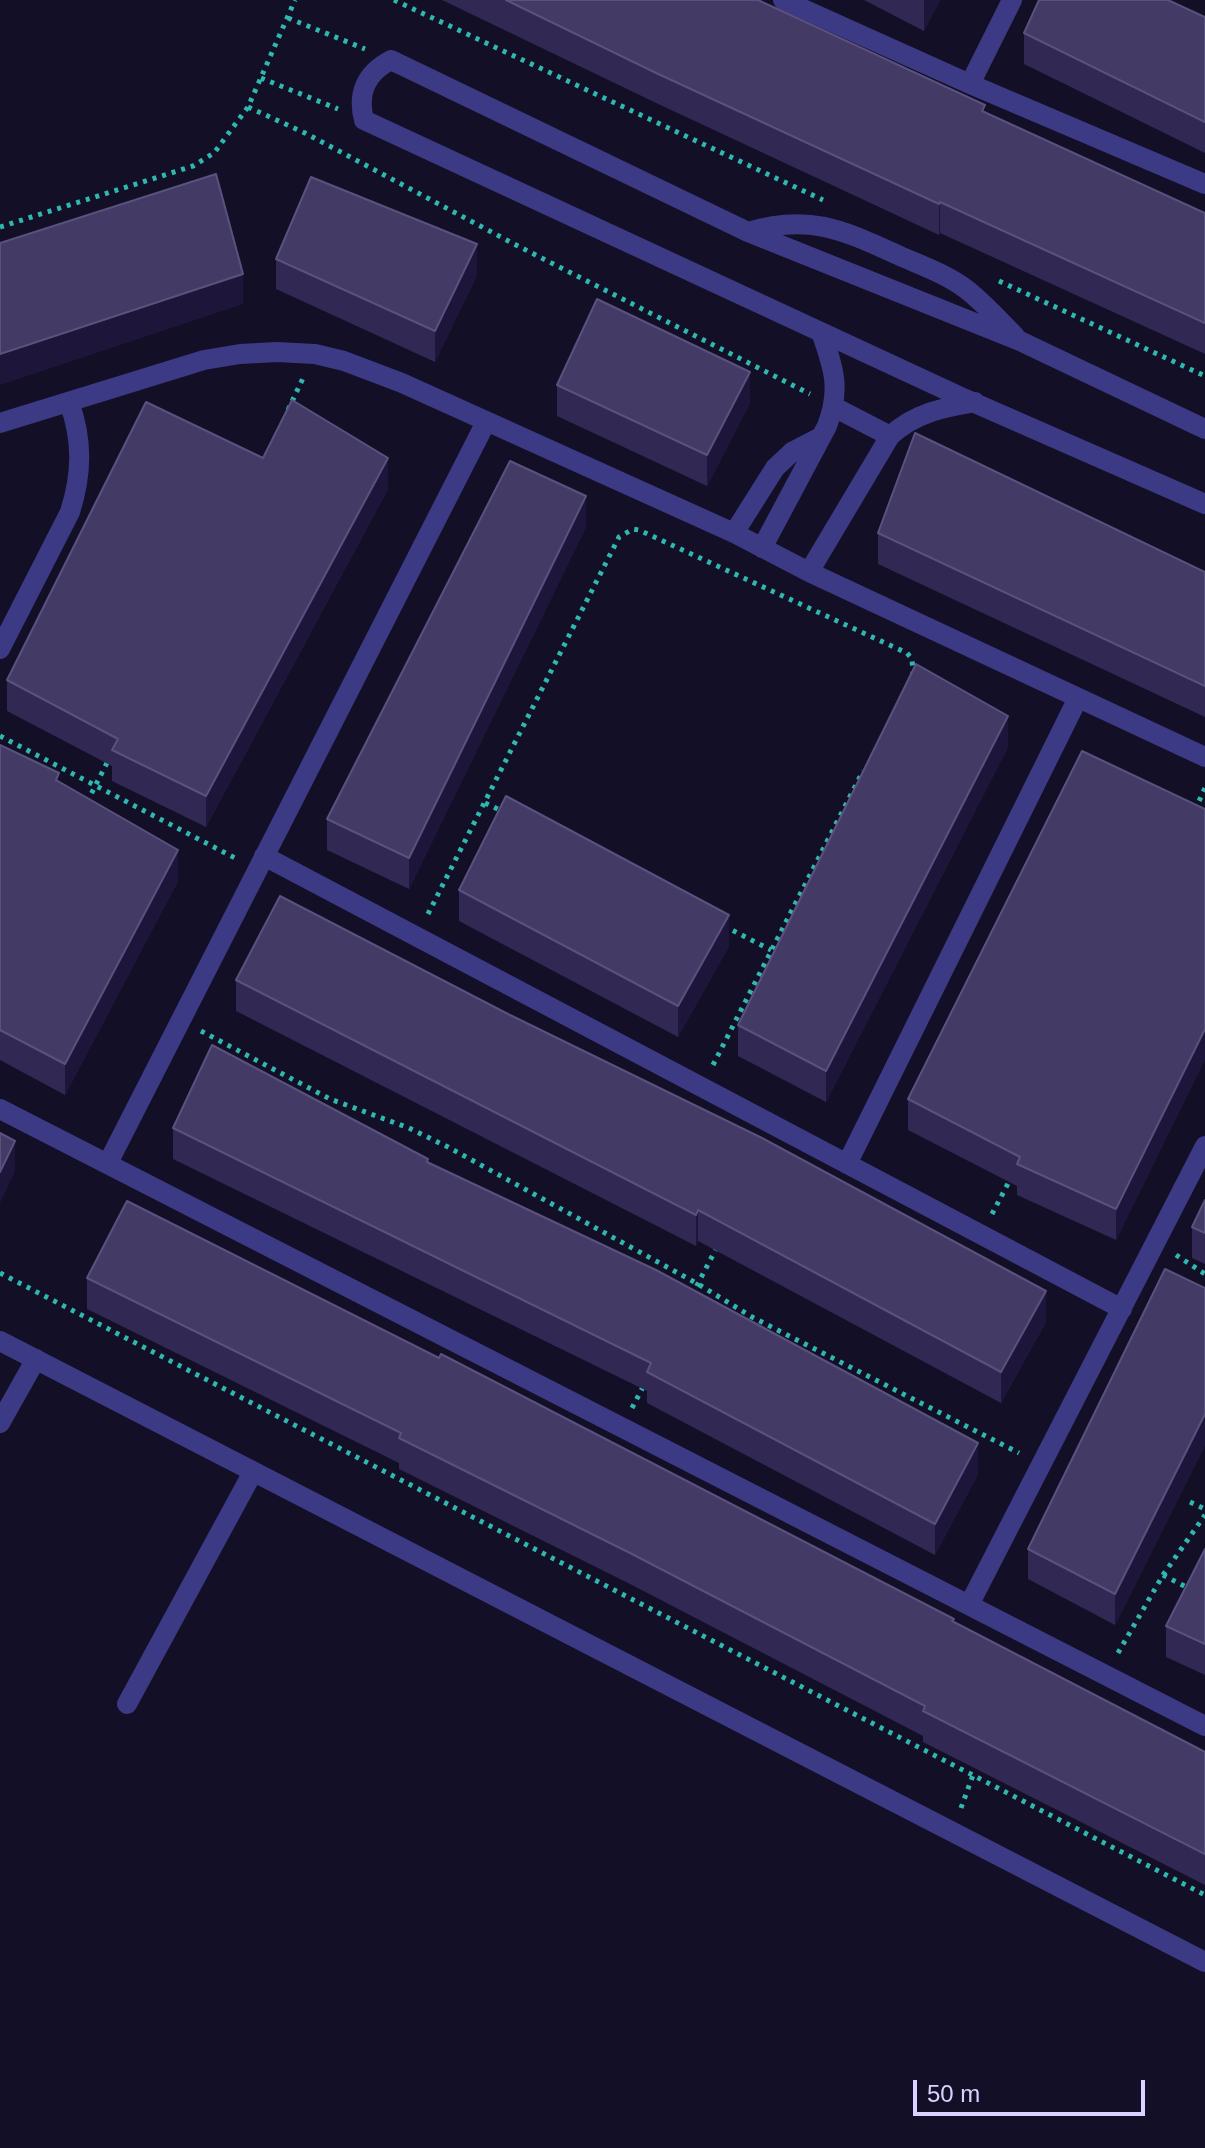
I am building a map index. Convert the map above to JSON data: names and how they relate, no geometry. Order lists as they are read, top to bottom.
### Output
{
  "scale_bar": "50 m"
}
